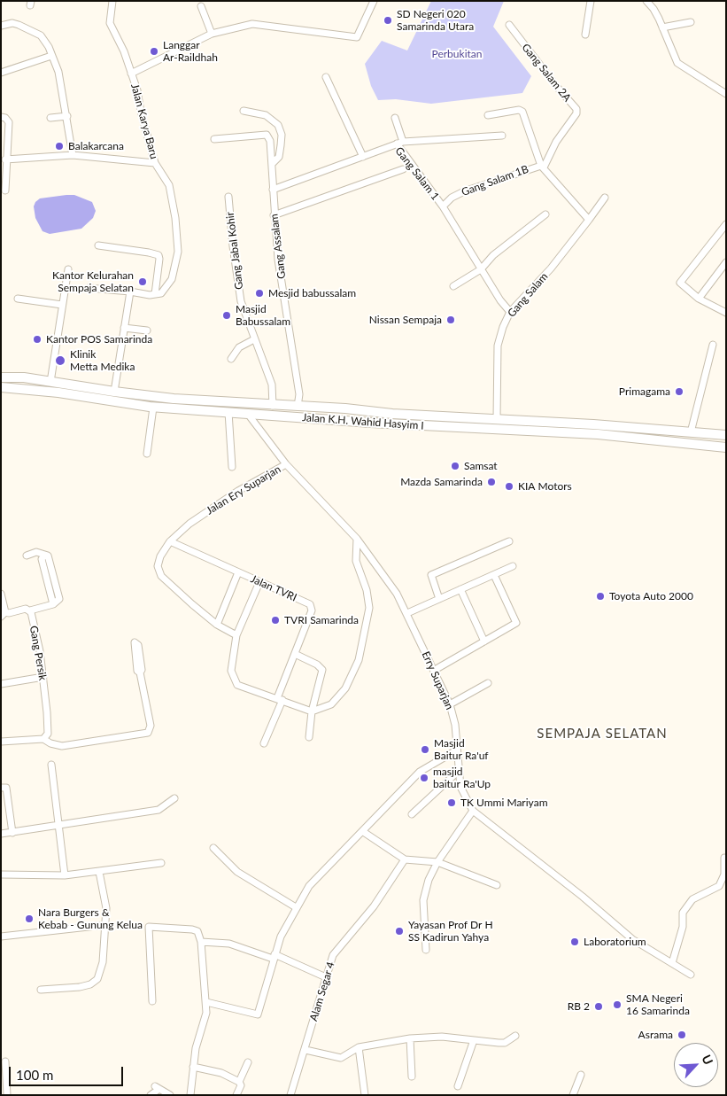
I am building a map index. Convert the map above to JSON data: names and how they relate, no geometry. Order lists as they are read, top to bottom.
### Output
{
  "streets": {
    "main road": ["Jalan K.H. Wahid Hasyim I"],
    "street": [
      "Gang Salam 2A",
      "Jalan Karya Baru",
      "Gang Salam 1",
      "Gang Salam 1B",
      "Gang Assalam",
      "Gang Jabal Kohir",
      "Gang Salam",
      "Jalan Ery Suparjan",
      "Jalan TVRI",
      "Gang Persik",
      "Erry Suparjan",
      "Alam Segar 4"
    ]
  },
  "crossings": [
    ["Gang Salam 2A", "Gang Salam 1B"],
    ["Gang Salam 1", "Gang Salam 1B"],
    ["Gang Salam 1", "Gang Assalam"],
    ["Gang Salam 1", "Gang Salam"],
    ["Gang Salam 1B", "Gang Salam"],
    ["Gang Assalam", "Jalan K.H. Wahid Hasyim I"],
    ["Gang Jabal Kohir", "Jalan K.H. Wahid Hasyim I"],
    ["Gang Salam", "Jalan K.H. Wahid Hasyim I"],
    ["Jalan K.H. Wahid Hasyim I", "Erry Suparjan"],
    ["Jalan Ery Suparjan", "Jalan TVRI"],
    ["Jalan Ery Suparjan", "Erry Suparjan"]
  ],
  "districts": ["SEMPAJA SELATAN"],
  "parks": ["Perbukitan"],
  "places": [
    "SD Negeri 020 Samarinda Utara",
    "Langgar Ar-Raildhah",
    "Balakarcana",
    "Kantor Kelurahan Sempaja Selatan",
    "Mesjid babussalam",
    "Masjid Babussalam",
    "Nissan Sempaja",
    "Kantor POS Samarinda",
    "Klinik Metta Medika",
    "Primagama",
    "Samsat",
    "Mazda Samarinda",
    "KIA Motors",
    "Toyota Auto 2000",
    "TVRI Samarinda",
    "Masjid Baitur Ra'uf",
    "masjid baitur Ra'Up",
    "TK Ummi Mariyam",
    "Nara Burgers & Kebab - Gunung Kelua",
    "Yayasan Prof Dr H SS Kadirun Yahya",
    "Laboratorium",
    "SMA Negeri 16 Samarinda",
    "RB 2",
    "Asrama"
  ],
  "scale_bar": "100 m",
  "north": "top right"
}
